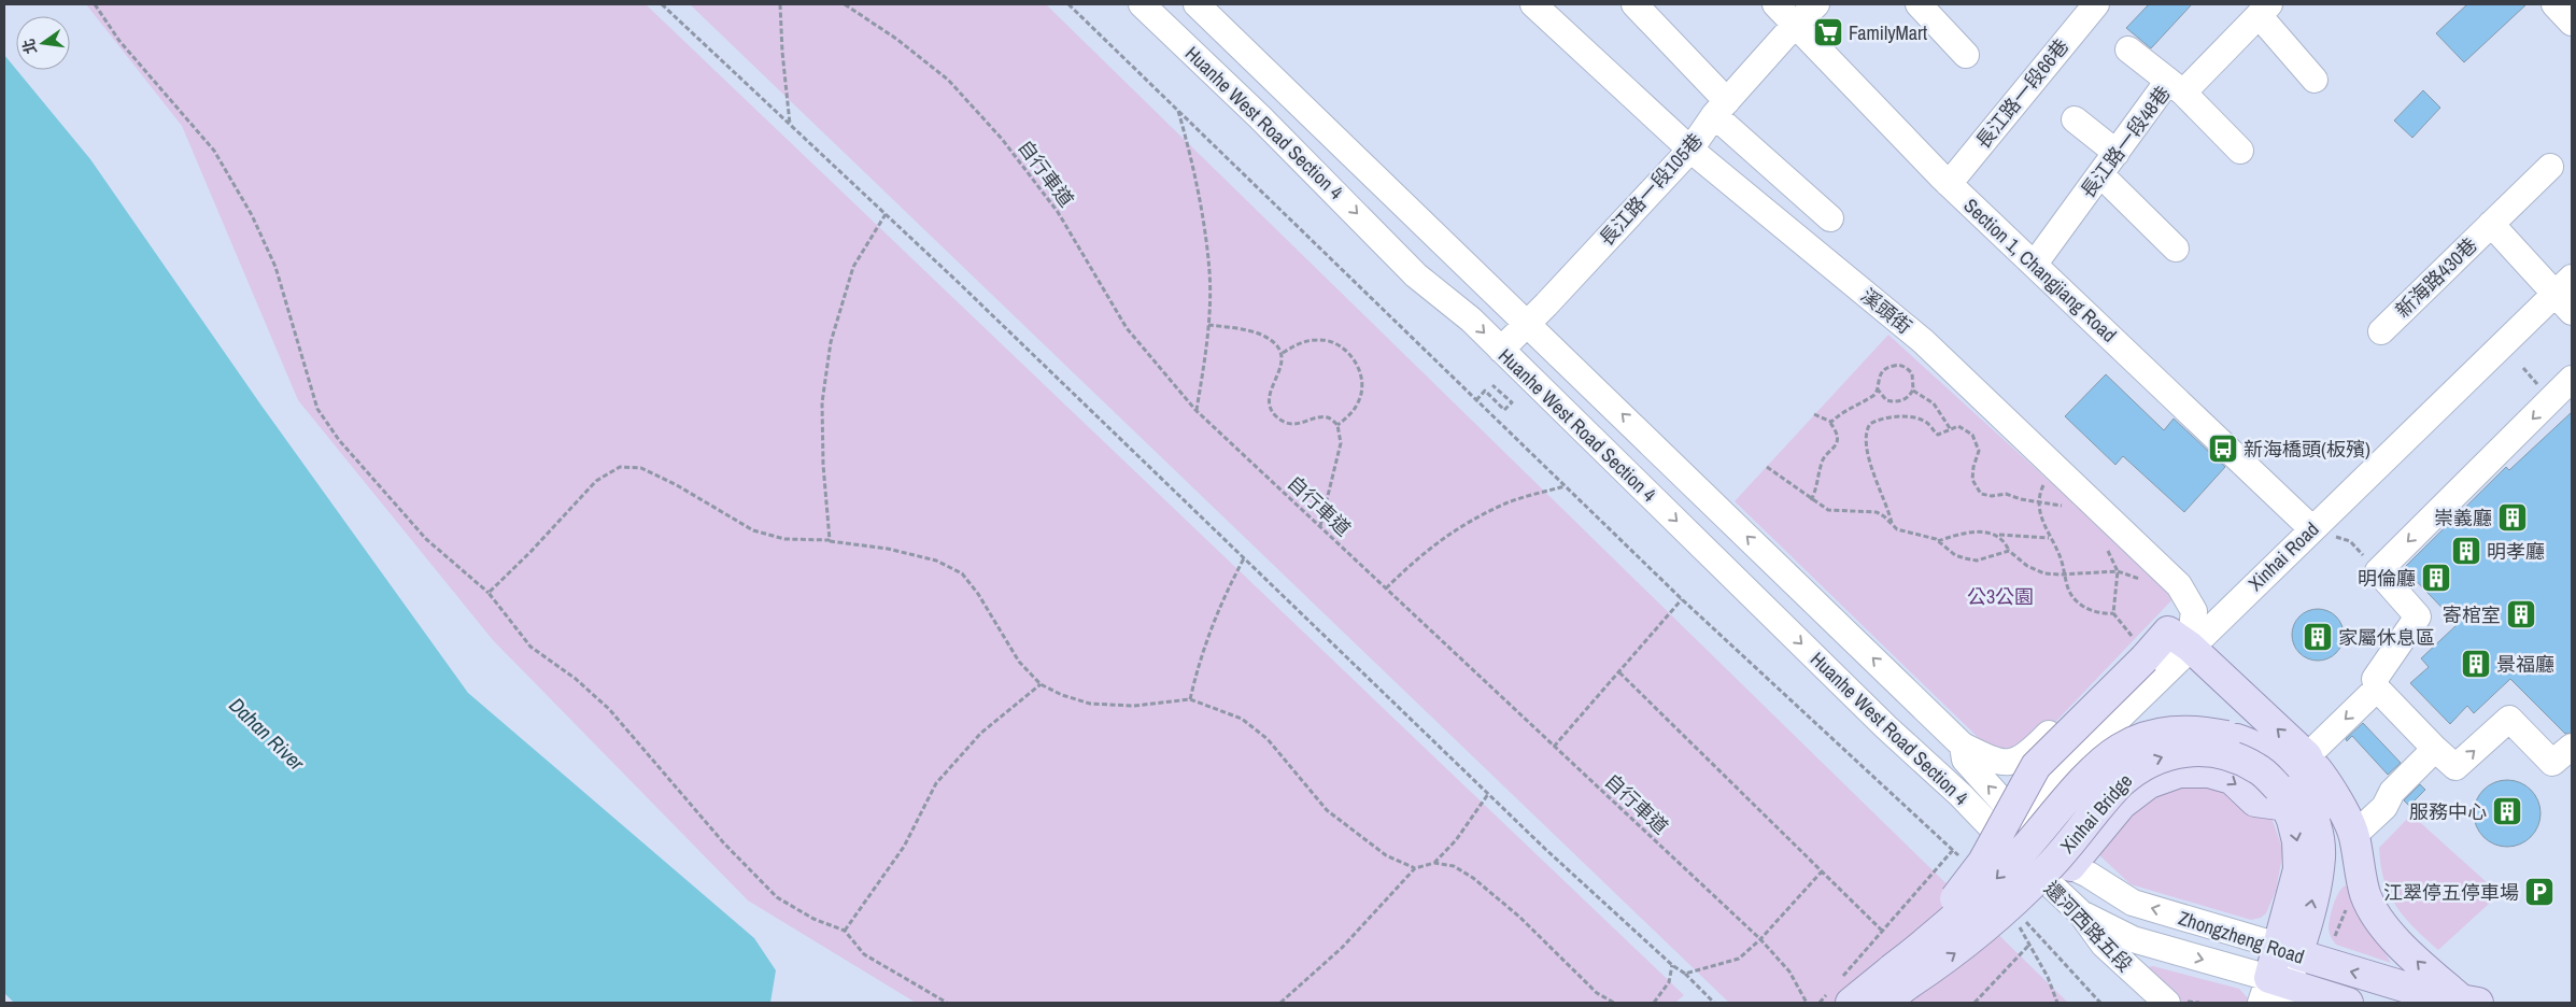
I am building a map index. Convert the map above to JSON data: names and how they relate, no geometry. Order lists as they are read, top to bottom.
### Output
{
  "streets": {
    "main road": ["Xinhai Bridge", "Zhongzheng Road"],
    "street": [
      "長江路一段66巷",
      "Huanhe West Road Section 4",
      "長江路一段48巷",
      "長江路一段105巷",
      "Section 1, Changjiang Road",
      "新海路430巷",
      "溪頭街",
      "Xinhai Road",
      "還河西路五段"
    ],
    "path": ["自行車道"]
  },
  "crossings": [
    ["長江路一段66巷", "Section 1, Changjiang Road"],
    ["Huanhe West Road Section 4", "長江路一段105巷"],
    ["Huanhe West Road Section 4", "Xinhai Road"],
    ["Huanhe West Road Section 4", "還河西路五段"],
    ["Huanhe West Road Section 4", "Zhongzheng Road"],
    ["長江路一段48巷", "Section 1, Changjiang Road"],
    ["長江路一段105巷", "Section 1, Changjiang Road"],
    ["長江路一段105巷", "溪頭街"],
    ["Section 1, Changjiang Road", "Xinhai Road"],
    ["新海路430巷", "Xinhai Road"],
    ["溪頭街", "Xinhai Road"],
    ["Xinhai Road", "還河西路五段"],
    ["Xinhai Road", "Zhongzheng Road"],
    ["還河西路五段", "Zhongzheng Road"]
  ],
  "water": ["Dahan River"],
  "parks": ["公3公園"],
  "places": {
    "supermarket": ["FamilyMart"],
    "bus stop": ["新海橋頭(板殯)"],
    "building": [
      "崇義廳",
      "明孝廳",
      "明倫廳",
      "寄棺室",
      "家屬休息區",
      "景福廳",
      "服務中心"
    ],
    "parking": ["江翠停五停車場"]
  },
  "north": "left"
}
